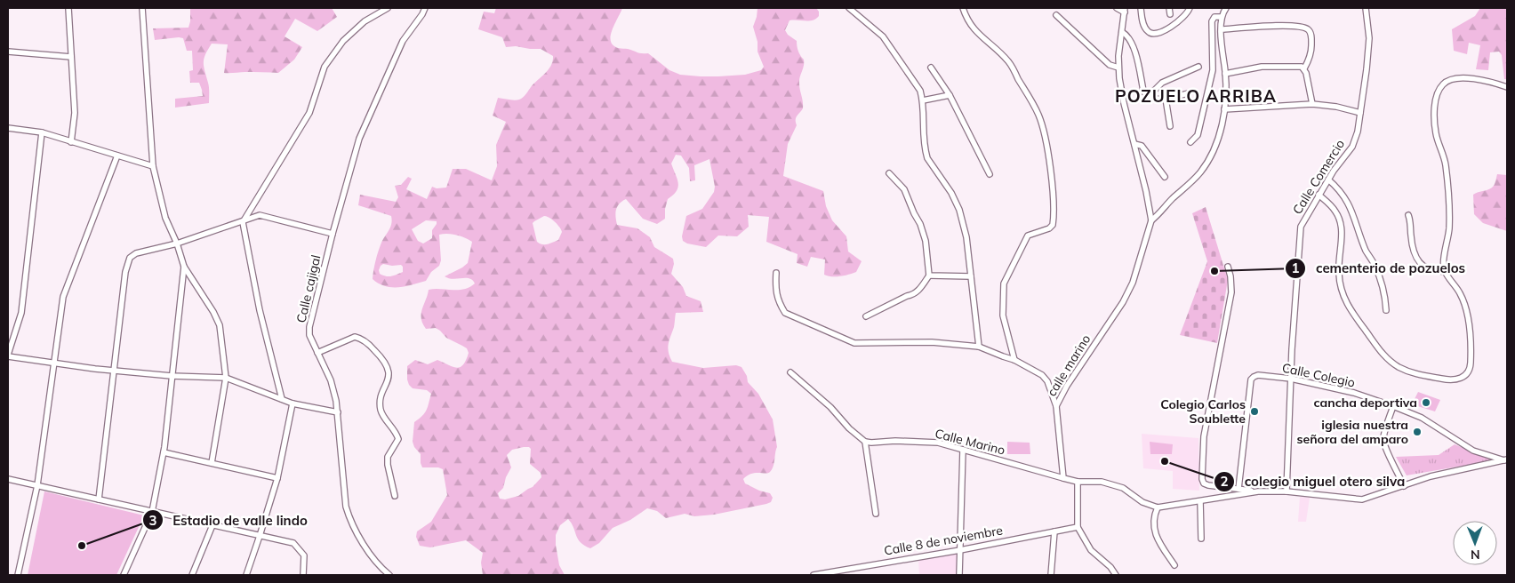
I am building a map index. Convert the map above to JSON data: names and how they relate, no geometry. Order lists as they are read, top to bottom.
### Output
{
  "streets": {
    "street": [
      "Calle Comercio",
      "Calle cajigal",
      "calle marino",
      "Calle Colegio",
      "Calle Marino",
      "Calle 8 de noviembre"
    ]
  },
  "crossings": [
    ["Calle Comercio", "Calle Colegio"],
    ["calle marino", "Calle Marino"]
  ],
  "districts": ["POZUELO ARRIBA"],
  "places": [
    "cementerio de pozuelos",
    "cancha deportiva",
    "Colegio Carlos Soublette",
    "iglesia nuestra señora del amparo",
    "colegio miguel otero silva",
    "Estadio de valle lindo"
  ],
  "north": "bottom"
}
